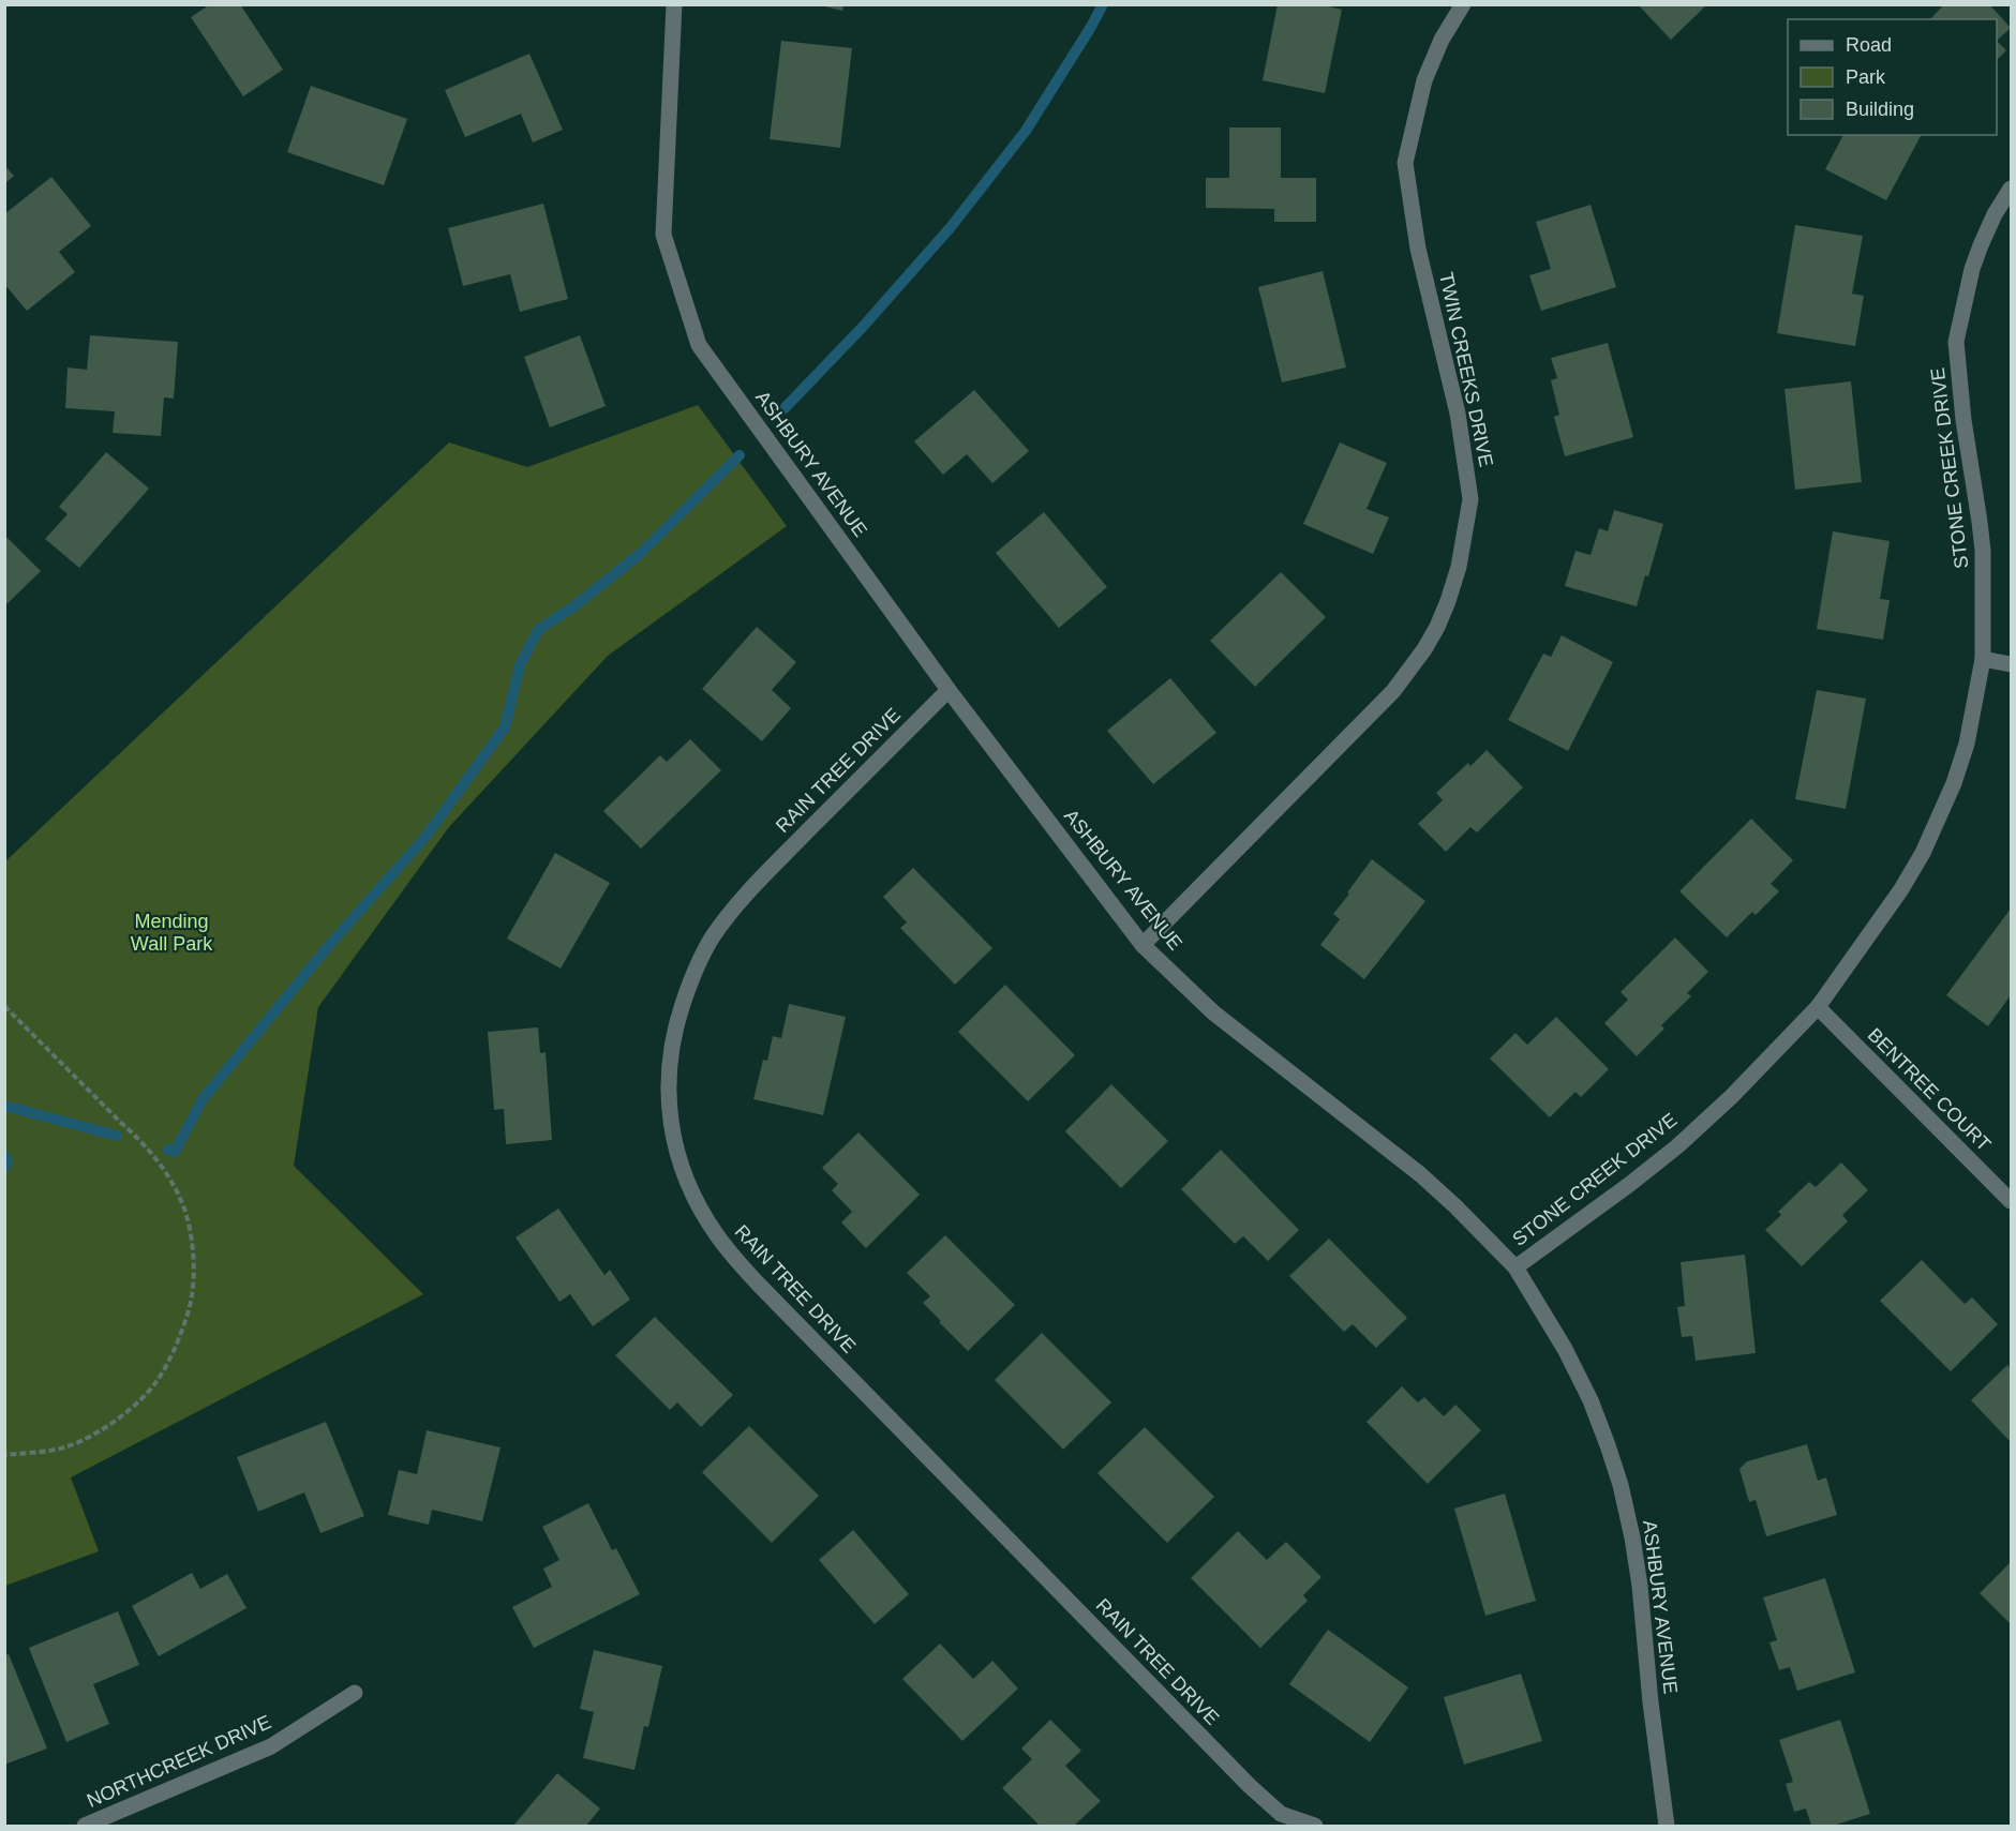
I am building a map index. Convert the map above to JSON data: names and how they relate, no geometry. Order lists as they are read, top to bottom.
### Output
{
  "streets": {
    "street": [
      "TWIN CREEKS DRIVE",
      "ASHBURY AVENUE",
      "STONE CREEK DRIVE",
      "RAIN TREE DRIVE",
      "BENTREE COURT",
      "NORTHCREEK DRIVE"
    ]
  },
  "crossings": [
    ["TWIN CREEKS DRIVE", "ASHBURY AVENUE"],
    ["ASHBURY AVENUE", "STONE CREEK DRIVE"],
    ["ASHBURY AVENUE", "RAIN TREE DRIVE"],
    ["STONE CREEK DRIVE", "BENTREE COURT"]
  ],
  "parks": ["Mending Wall Park"],
  "legend": ["Road", "Park", "Building"]
}
